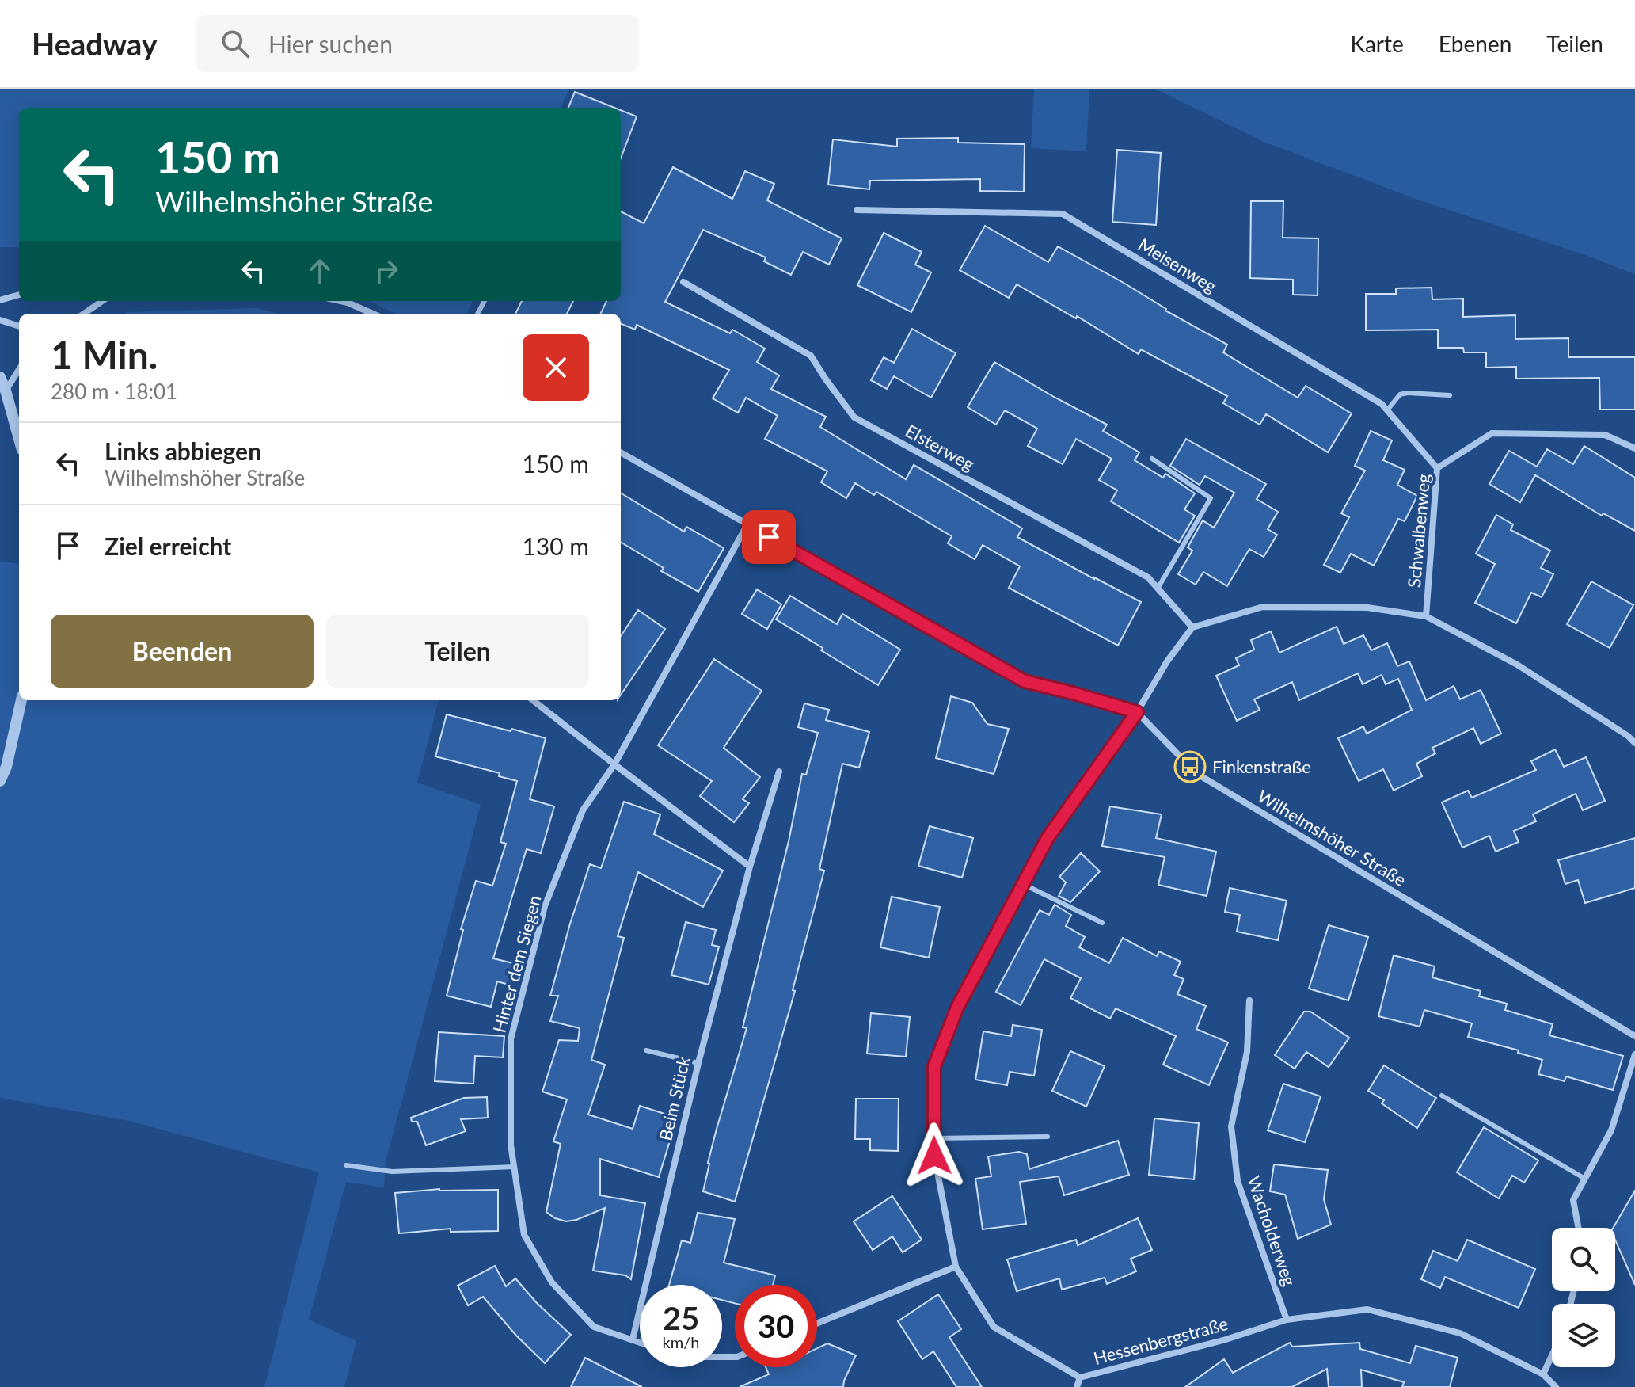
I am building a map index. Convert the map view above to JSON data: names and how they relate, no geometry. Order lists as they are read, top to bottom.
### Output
{
  "streets": {
    "street": [
      "Meisenweg",
      "Elsterweg",
      "Schwalbenweg",
      "Wilhelmshöher Straße",
      "Hinter dem Siegen",
      "Beim Stück",
      "Wacholderweg",
      "Hessenbergstraße"
    ]
  },
  "crossings": [
    ["Meisenweg", "Schwalbenweg"],
    ["Wilhelmshöher Straße", "Hinter dem Siegen"],
    ["Wilhelmshöher Straße", "Hessenbergstraße"],
    ["Hinter dem Siegen", "Beim Stück"],
    ["Wacholderweg", "Hessenbergstraße"]
  ],
  "places": {
    "bus stop": ["Finkenstraße"]
  },
  "page": {
    "header": "Headway",
    "search": "Hier suchen",
    "nav": ["Karte", "Ebenen", "Teilen"],
    "turn": ["150 m", "Wilhelmshöher Straße"],
    "heading": ["1 Min.", "280 m · 18:01"],
    "list": [
      {
        "name": "Links abbiegen",
        "note": "Wilhelmshöher Straße",
        "value": "150 m"
      },
      {
        "name": "Ziel erreicht",
        "value": "130 m"
      }
    ],
    "buttons": ["Beenden", "Teilen"],
    "speed": "25 km/h",
    "limit": "30"
  }
}
